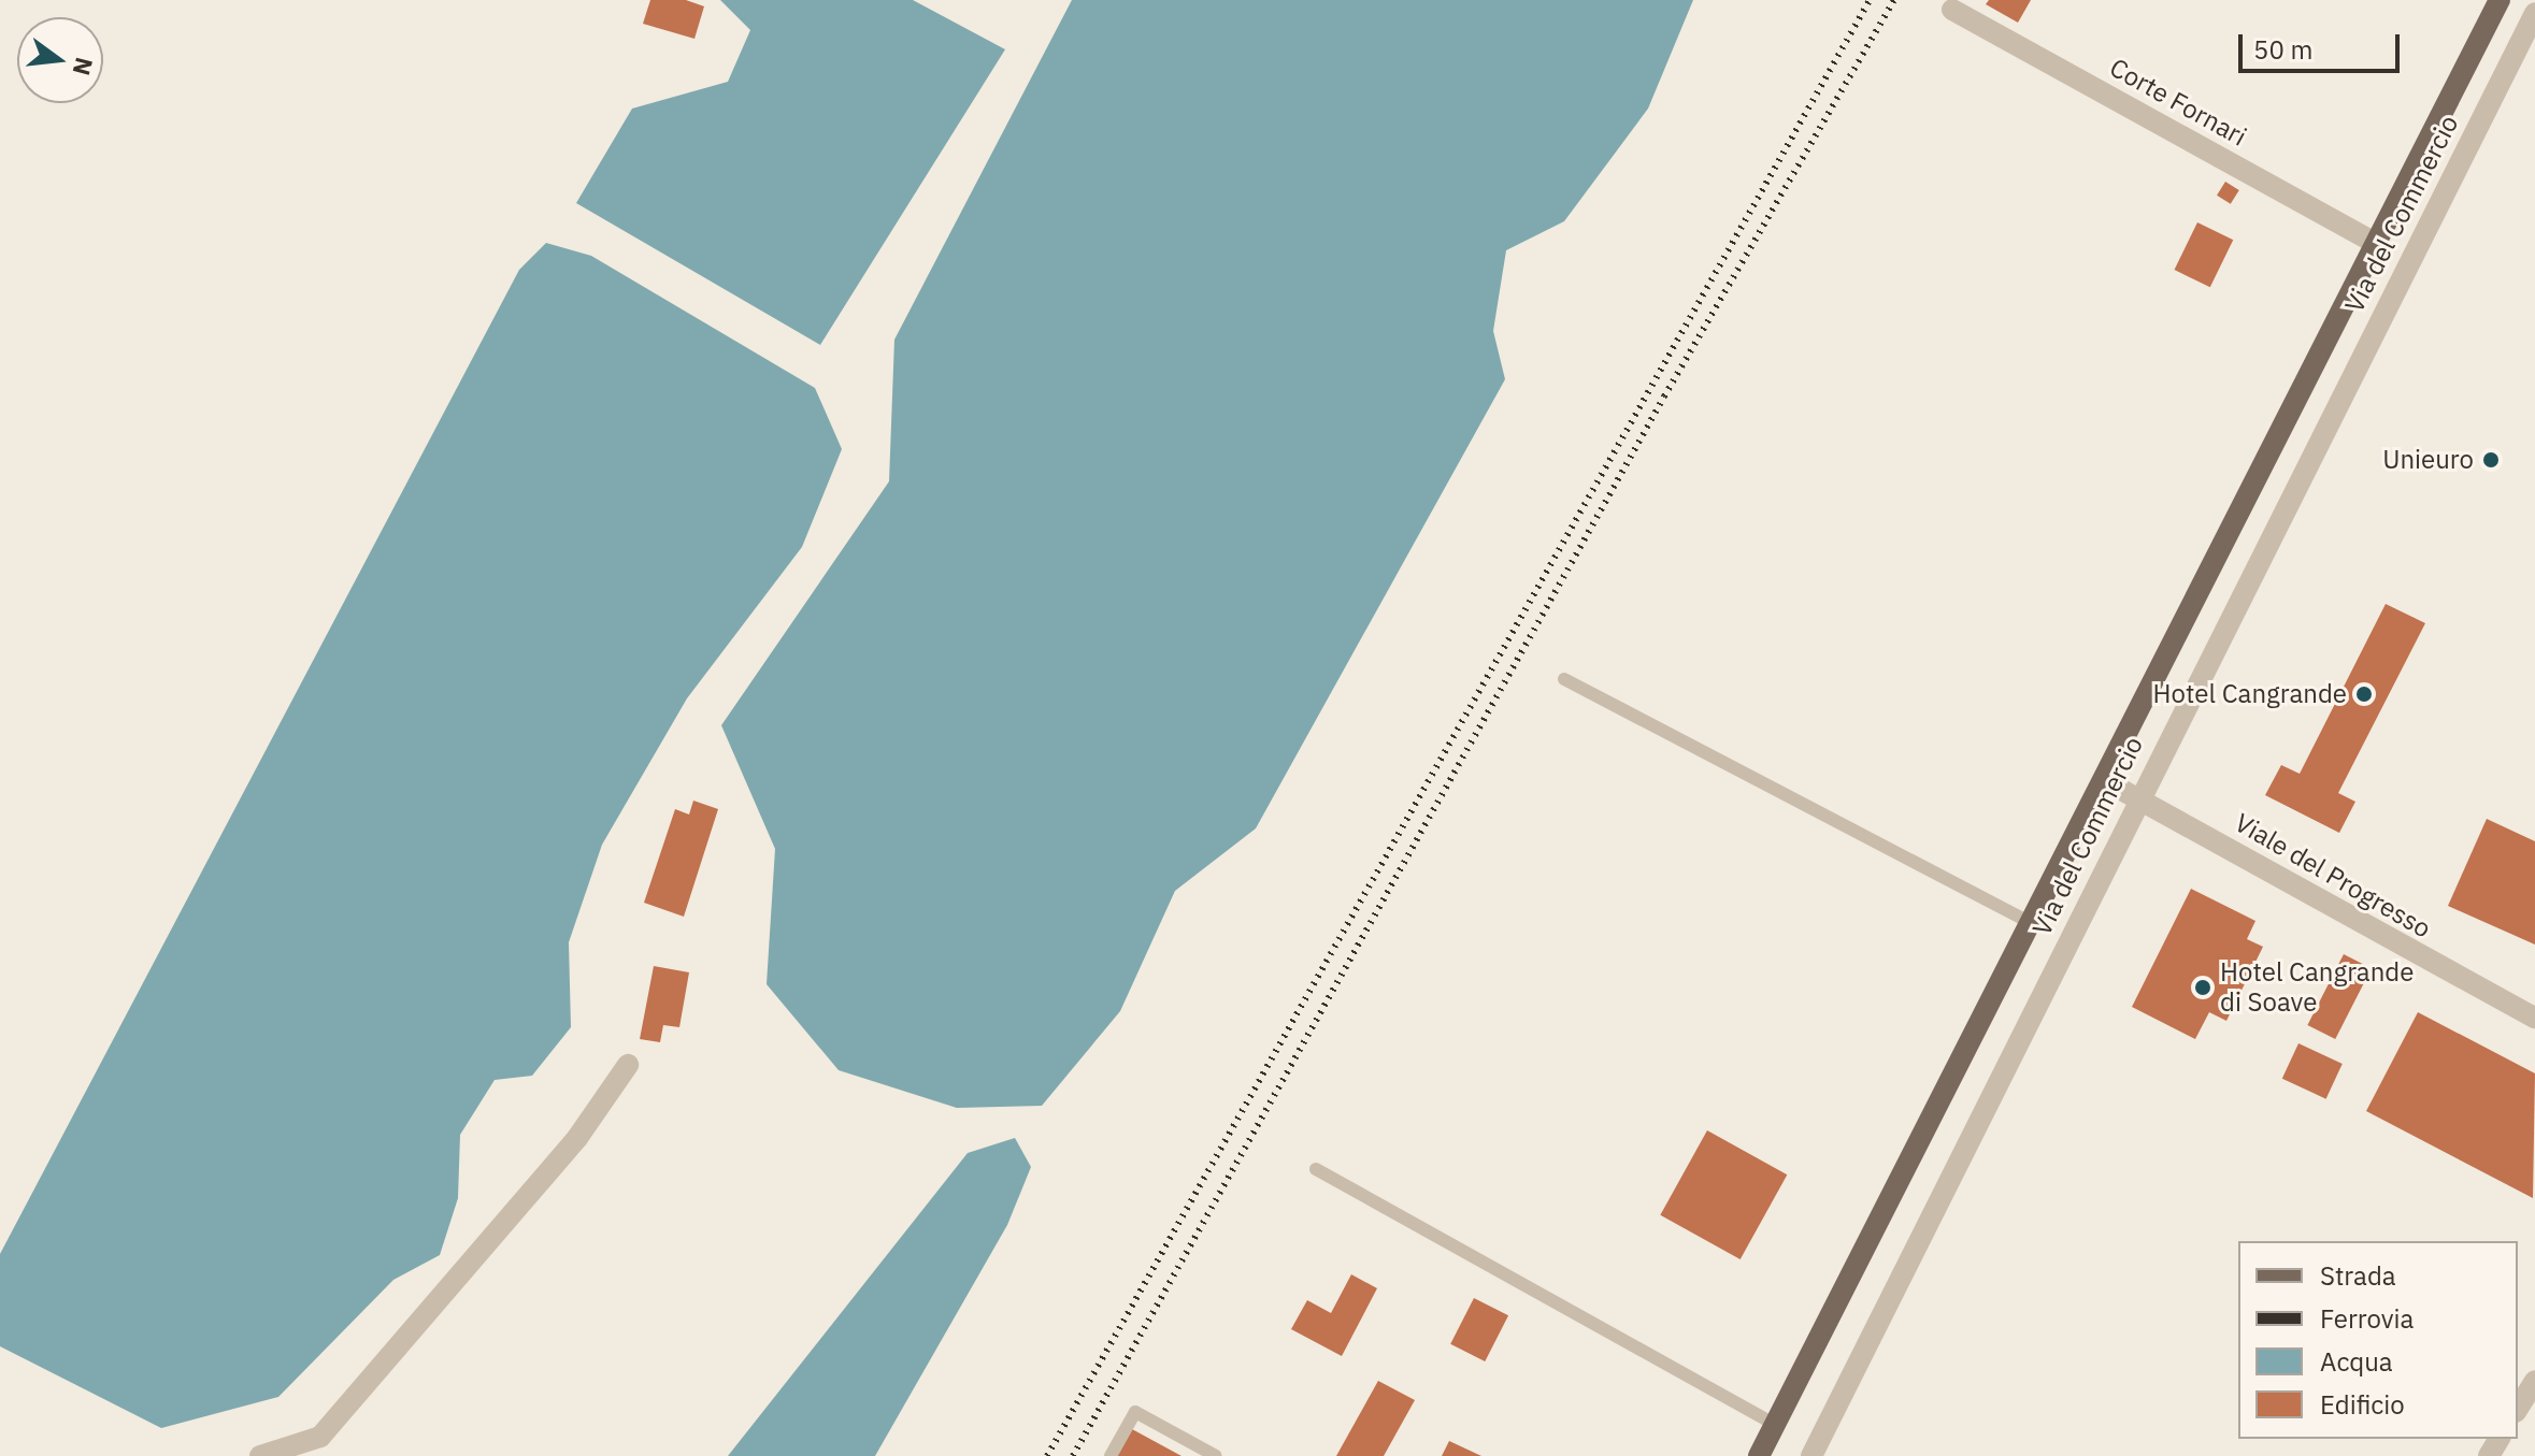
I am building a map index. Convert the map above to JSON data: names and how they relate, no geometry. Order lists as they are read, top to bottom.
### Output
{
  "streets": {
    "street": ["Corte Fornari", "Via del Commercio", "Viale del Progresso"]
  },
  "crossings": [
    ["Via del Commercio", "Viale del Progresso"]
  ],
  "places": ["Unieuro", "Hotel Cangrande", "Hotel Cangrande di Soave"],
  "legend": [
    "Strada",
    "Ferrovia",
    "Acqua",
    "Edificio"
  ],
  "scale_bar": "50 m",
  "north": "right"
}
